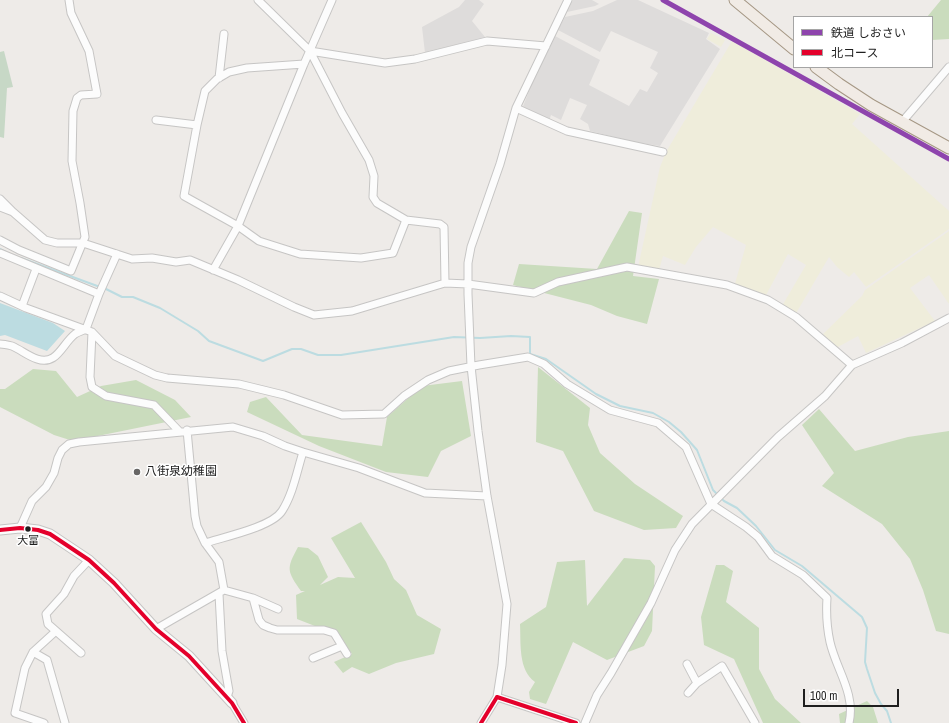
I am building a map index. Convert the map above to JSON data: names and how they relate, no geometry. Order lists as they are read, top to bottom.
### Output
{
  "places": ["八街泉幼稚園", "大富"],
  "lines": ["rail line しおさい", "transit line 北コース"],
  "legend": ["鉄道 しおさい", "北コース"],
  "scale_bar": "100 m"
}
